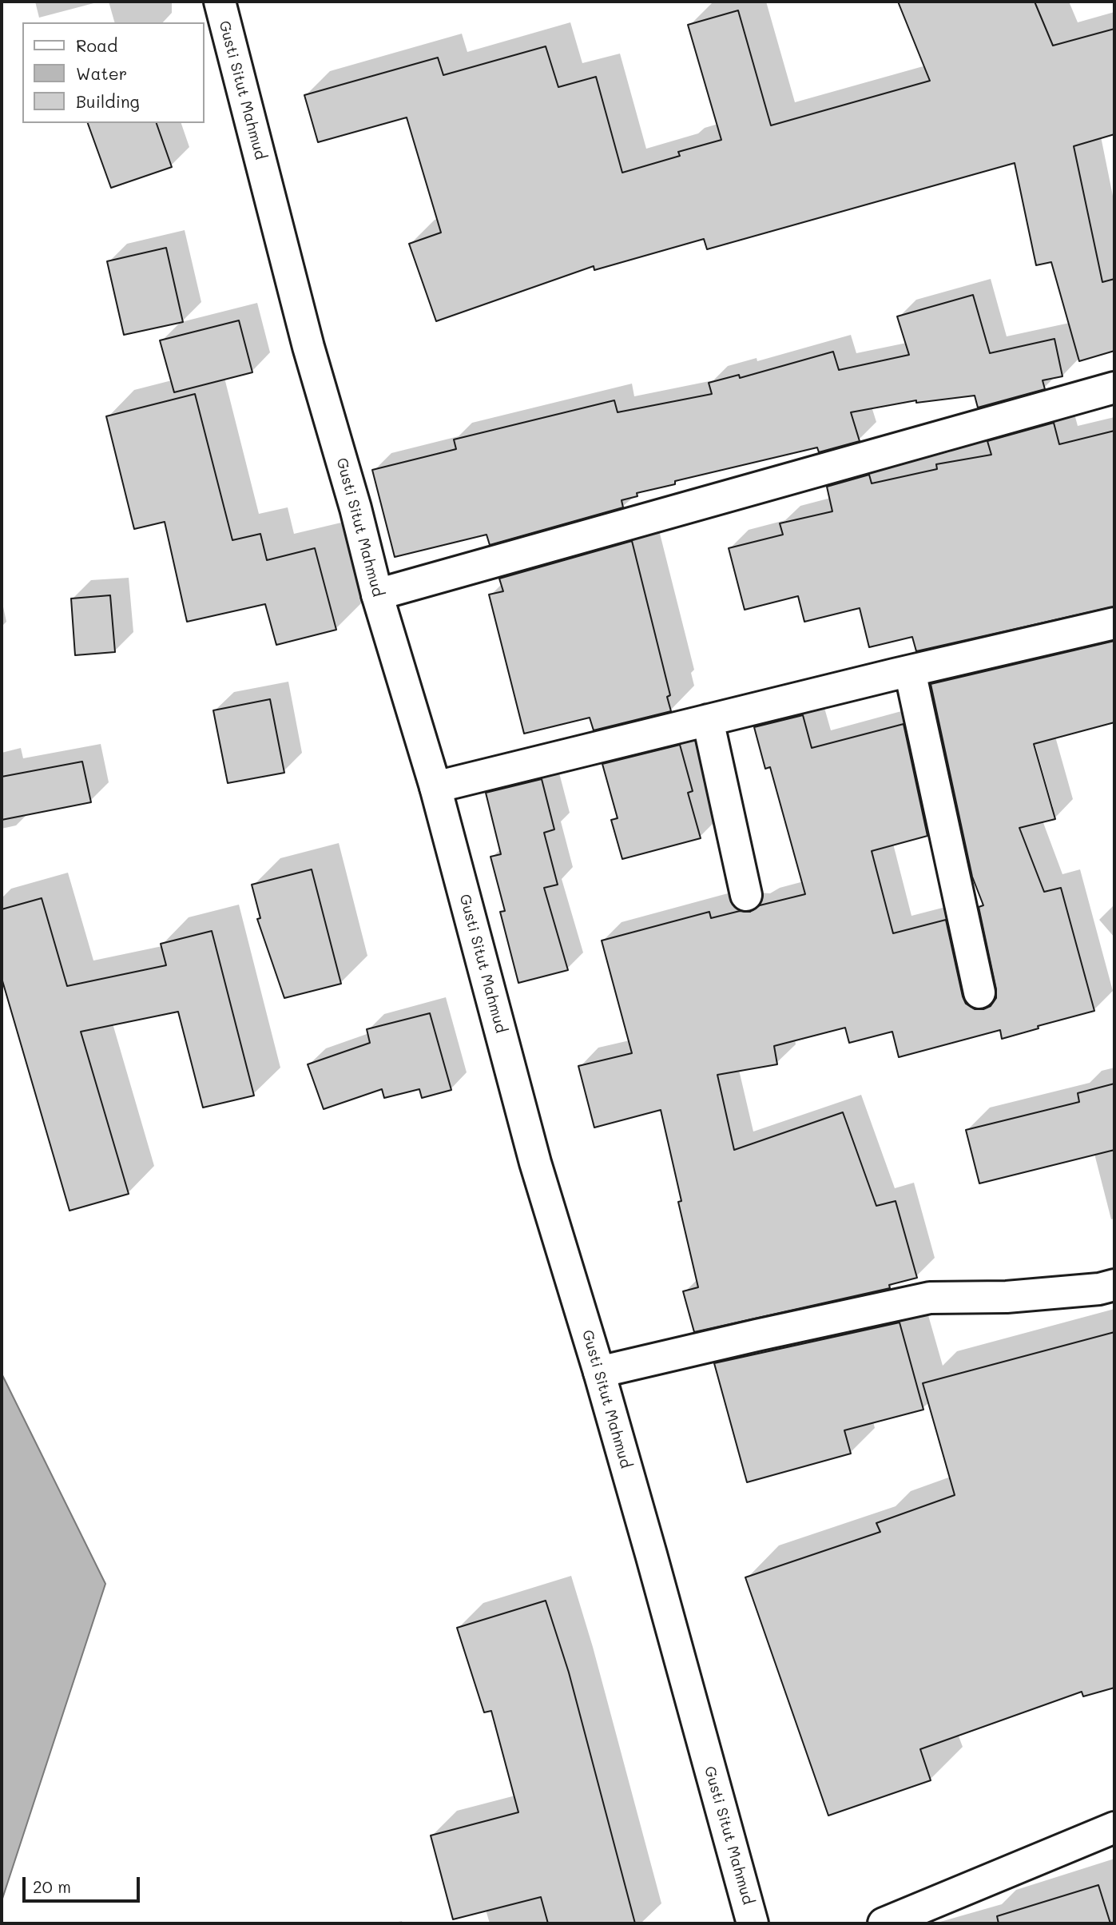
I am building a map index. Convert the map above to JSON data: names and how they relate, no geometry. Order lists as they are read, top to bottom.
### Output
{
  "streets": {
    "main road": ["Gusti Situt Mahmud"]
  },
  "legend": ["Road", "Water", "Building"],
  "scale_bar": "20 m"
}
